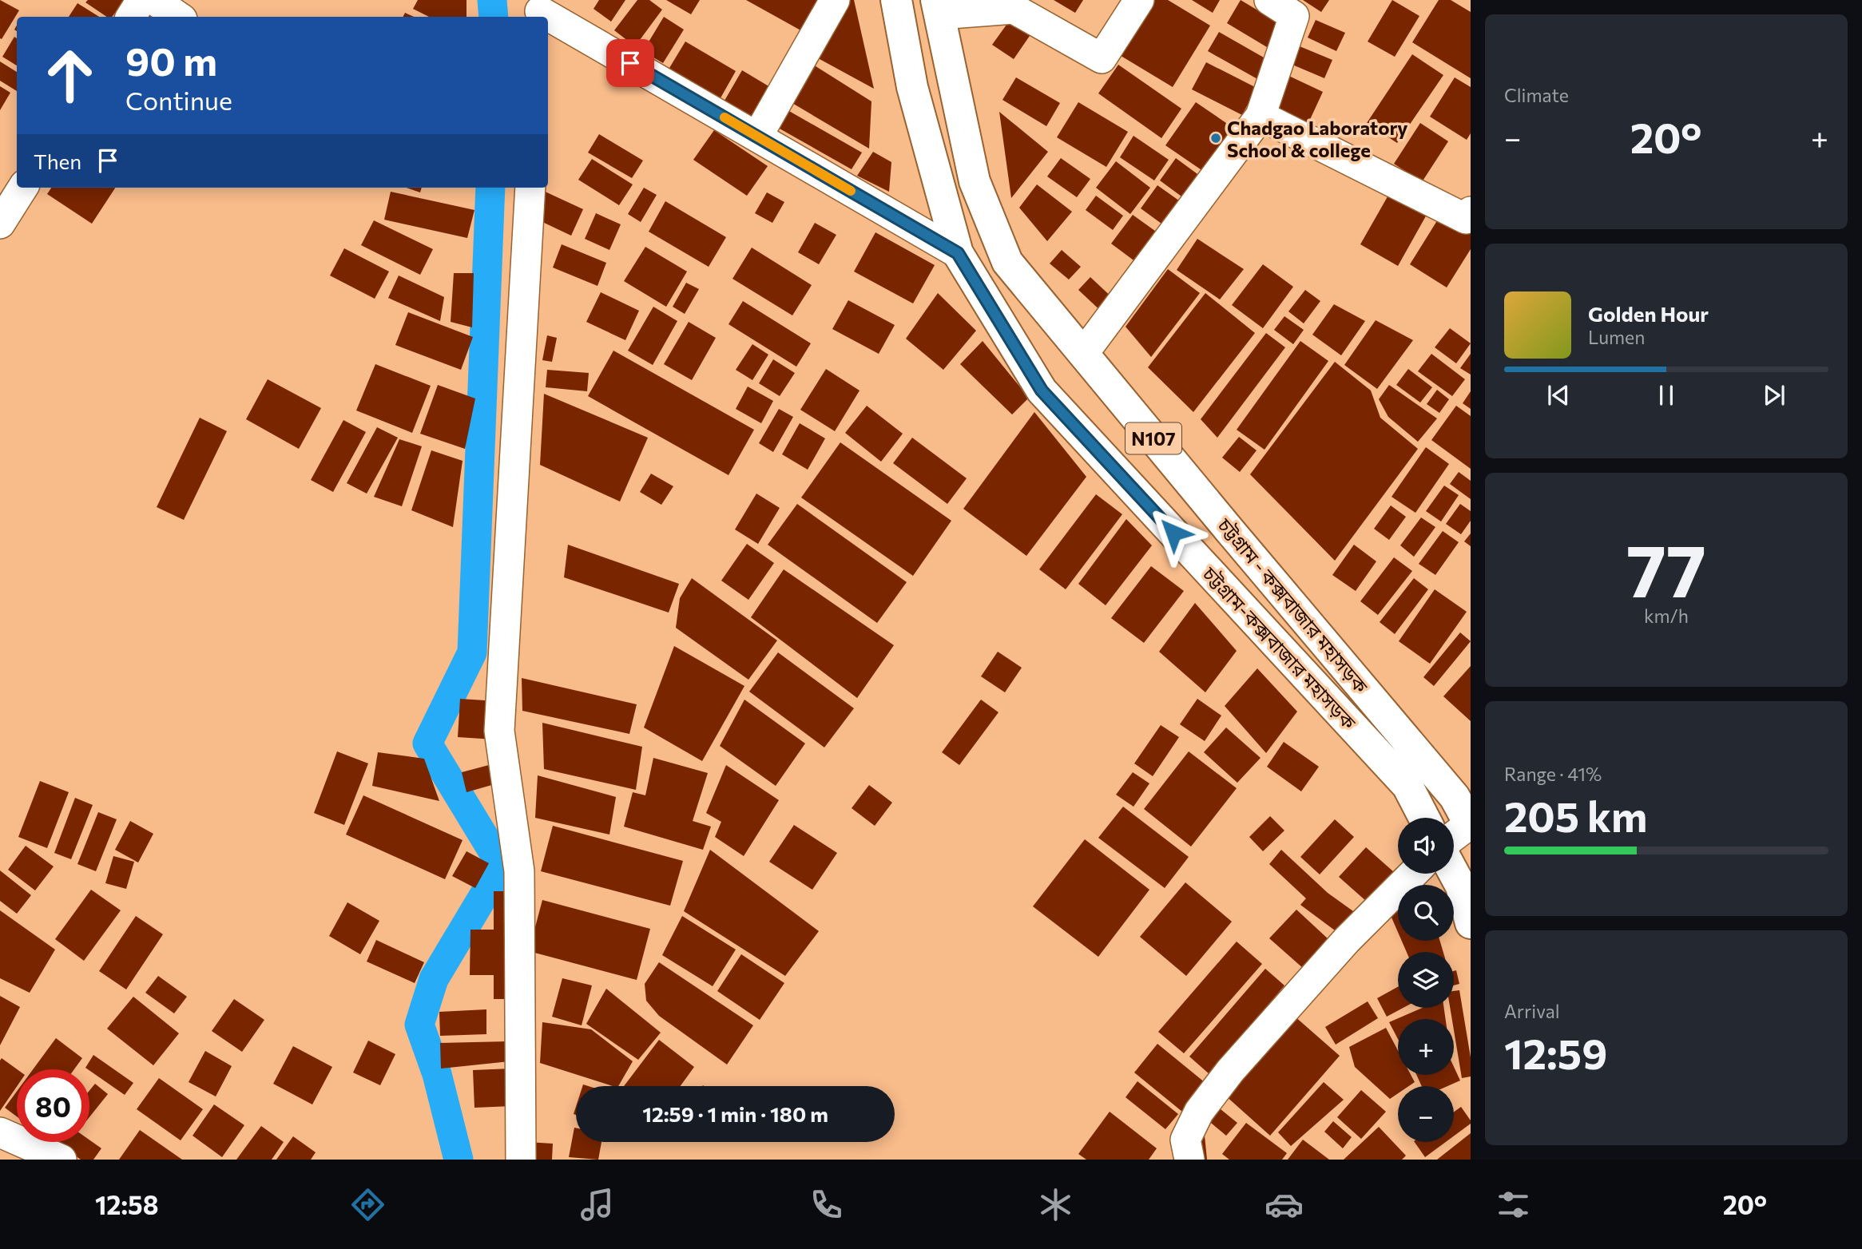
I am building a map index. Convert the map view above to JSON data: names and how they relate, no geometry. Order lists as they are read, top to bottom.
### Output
{
  "streets": {
    "highway": ["N107", "চট্টগ্রাম - কক্সবাজার মহাসড়ক", "চট্টগ্রাম-কক্সবাজার মহাসড়ক"]
  },
  "places": ["Chadgao Laboratory School & college"],
  "page": {
    "tile": [
      "Climate",
      ["77", "km/h"],
      ["Range · 41%", "205 km"],
      ["Arrival", "12:59"]
    ],
    "turn": ["90 m", "Continue"],
    "heat": ["−", "20°", "+"],
    "then": "Then",
    "song": ["Golden Hour", "Lumen"],
    "map_buttons": ["+", "−"],
    "limit": "80",
    "trip": "12:59 · 1 min · 180 m",
    "tabs": ["12:58", "20°"]
  }
}
